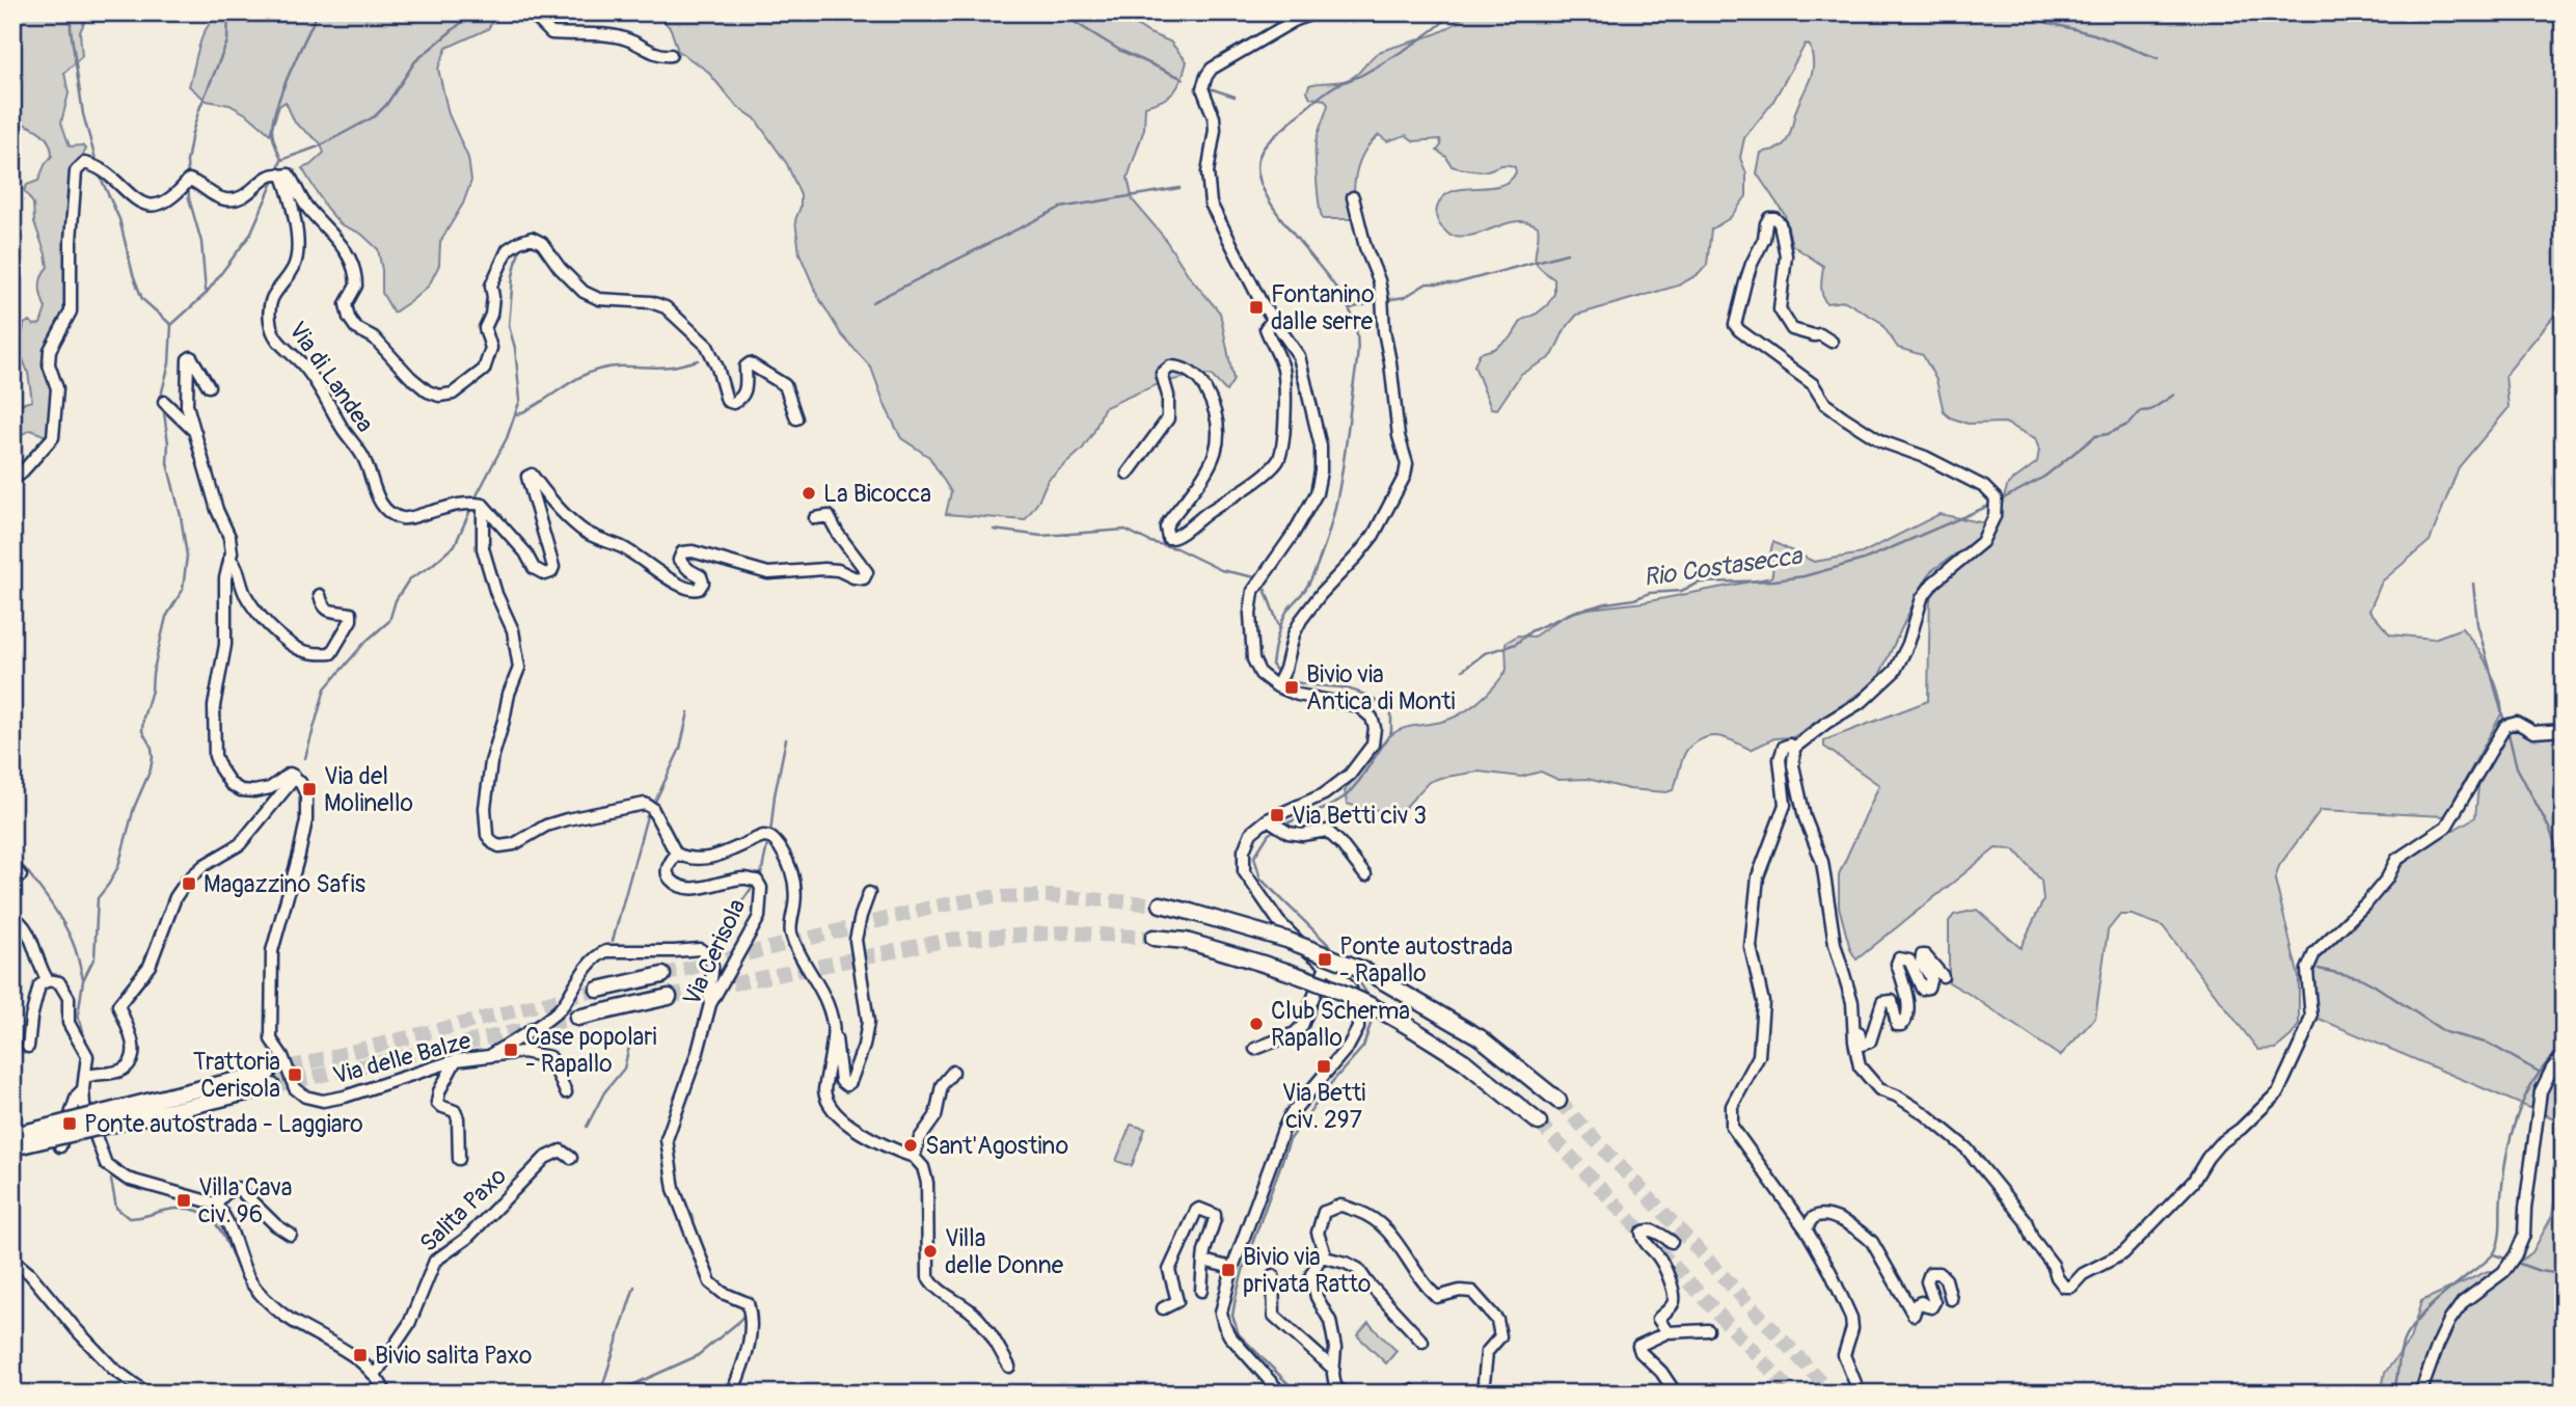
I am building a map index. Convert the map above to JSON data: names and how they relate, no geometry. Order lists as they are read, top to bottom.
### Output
{
  "streets": {
    "street": [
      "Via di Landea",
      "Via Cerisola",
      "Via delle Balze",
      "Salita Paxo"
    ]
  },
  "crossings": [
    ["Via Cerisola", "Via delle Balze"]
  ],
  "water": ["Rio Costasecca"],
  "places": {
    "transit": [
      "Fontanino dalle serre",
      "Bivio via Antica di Monti",
      "Via del Molinello",
      "Via Betti civ 3",
      "Magazzino Safis",
      "Ponte autostrada - Rapallo",
      "Case popolari - Rapallo",
      "Via Betti civ. 297",
      "Trattoria Cerisola",
      "Ponte autostrada - Laggiaro",
      "Villa Cava civ. 96",
      "Bivio via privata Ratto",
      "Bivio salita Paxo"
    ],
    "other": [
      "La Bicocca",
      "Club Scherma Rapallo",
      "Sant'Agostino",
      "Villa delle Donne"
    ]
  }
}
